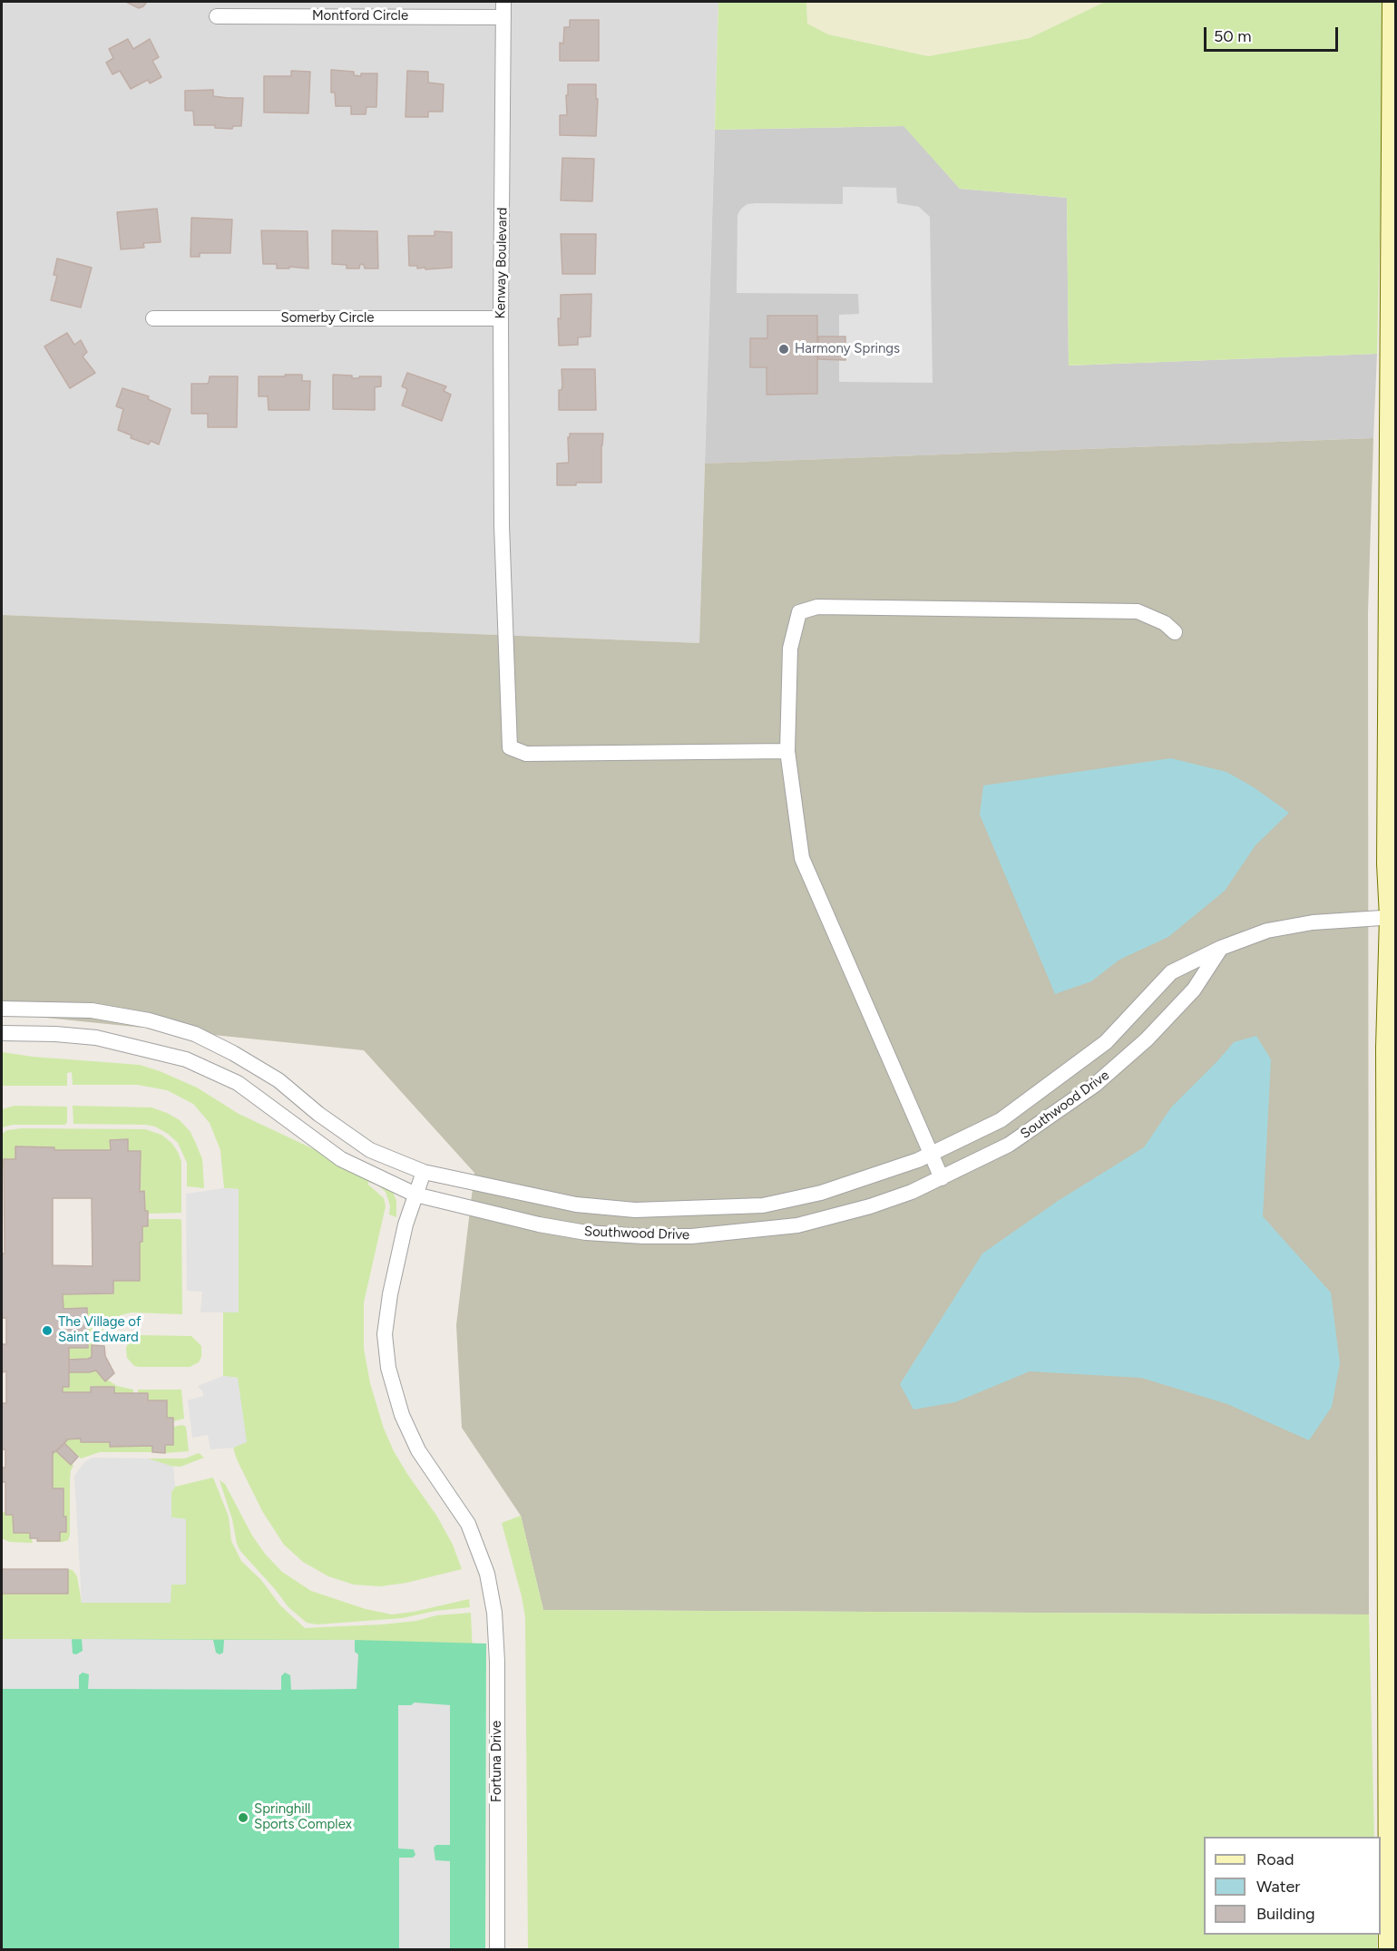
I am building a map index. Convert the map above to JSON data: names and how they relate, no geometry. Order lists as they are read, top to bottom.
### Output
{
  "streets": {
    "street": [
      "Montford Circle",
      "Kenway Boulevard",
      "Somerby Circle",
      "Southwood Drive",
      "Fortuna Drive"
    ]
  },
  "crossings": [
    ["Montford Circle", "Kenway Boulevard"],
    ["Kenway Boulevard", "Somerby Circle"],
    ["Southwood Drive", "Fortuna Drive"]
  ],
  "places": ["Harmony Springs", "The Village of Saint Edward", "Springhill Sports Complex"],
  "legend": ["Road", "Water", "Building"],
  "scale_bar": "50 m"
}
